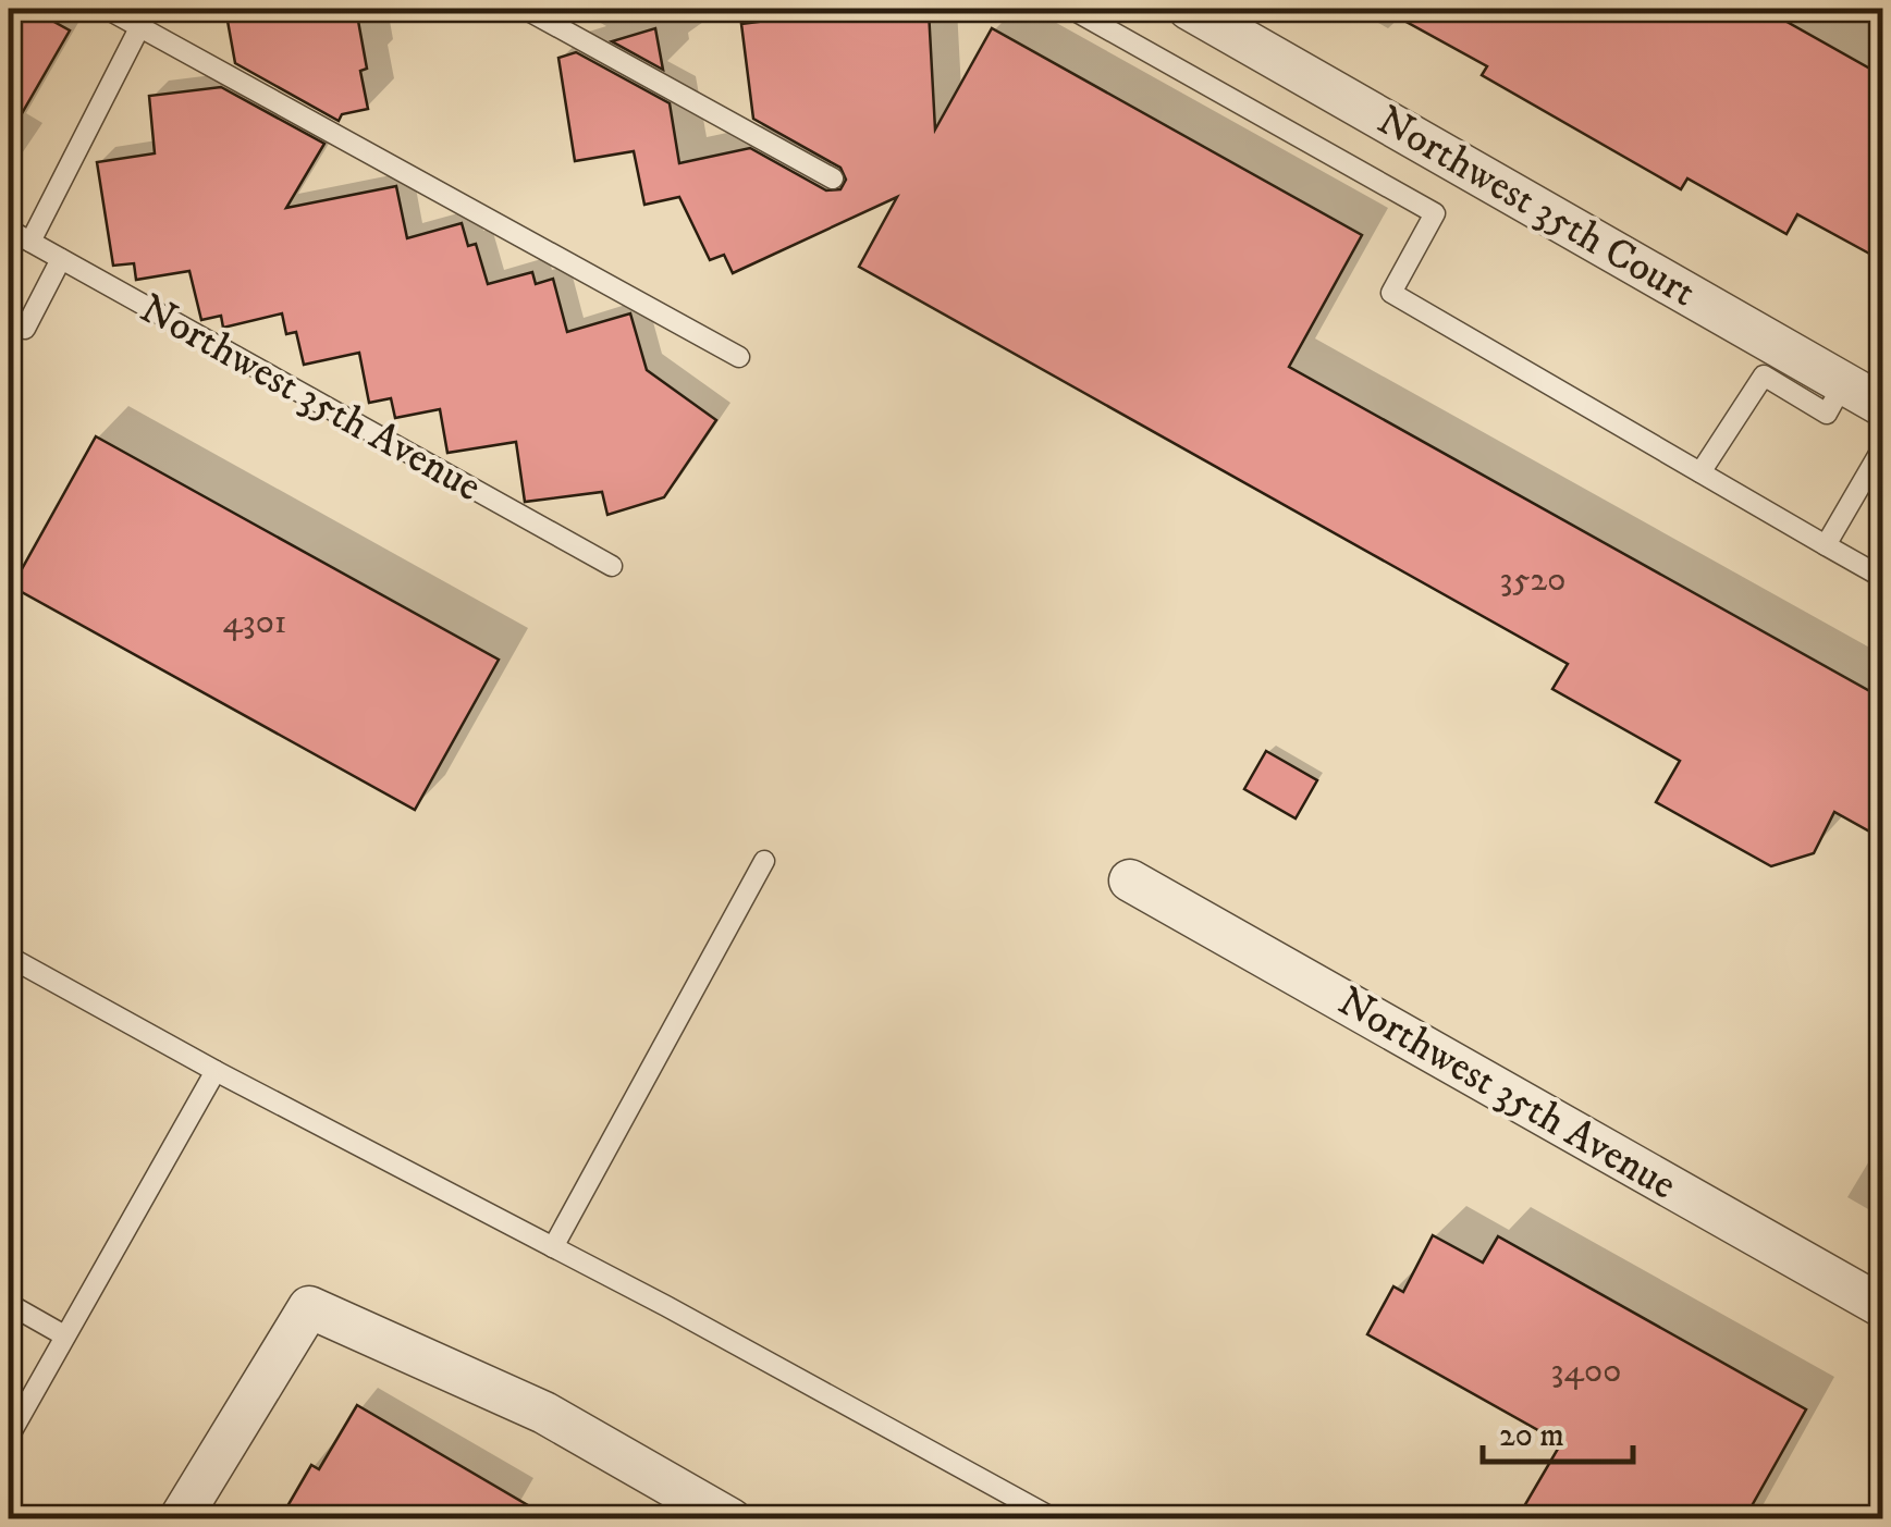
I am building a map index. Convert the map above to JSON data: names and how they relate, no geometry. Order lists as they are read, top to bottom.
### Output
{
  "streets": {
    "street": ["Northwest 35th Court", "Northwest 35th Avenue"]
  },
  "house_numbers": ["3520", "4301", "3400"],
  "scale_bar": "20 m"
}
